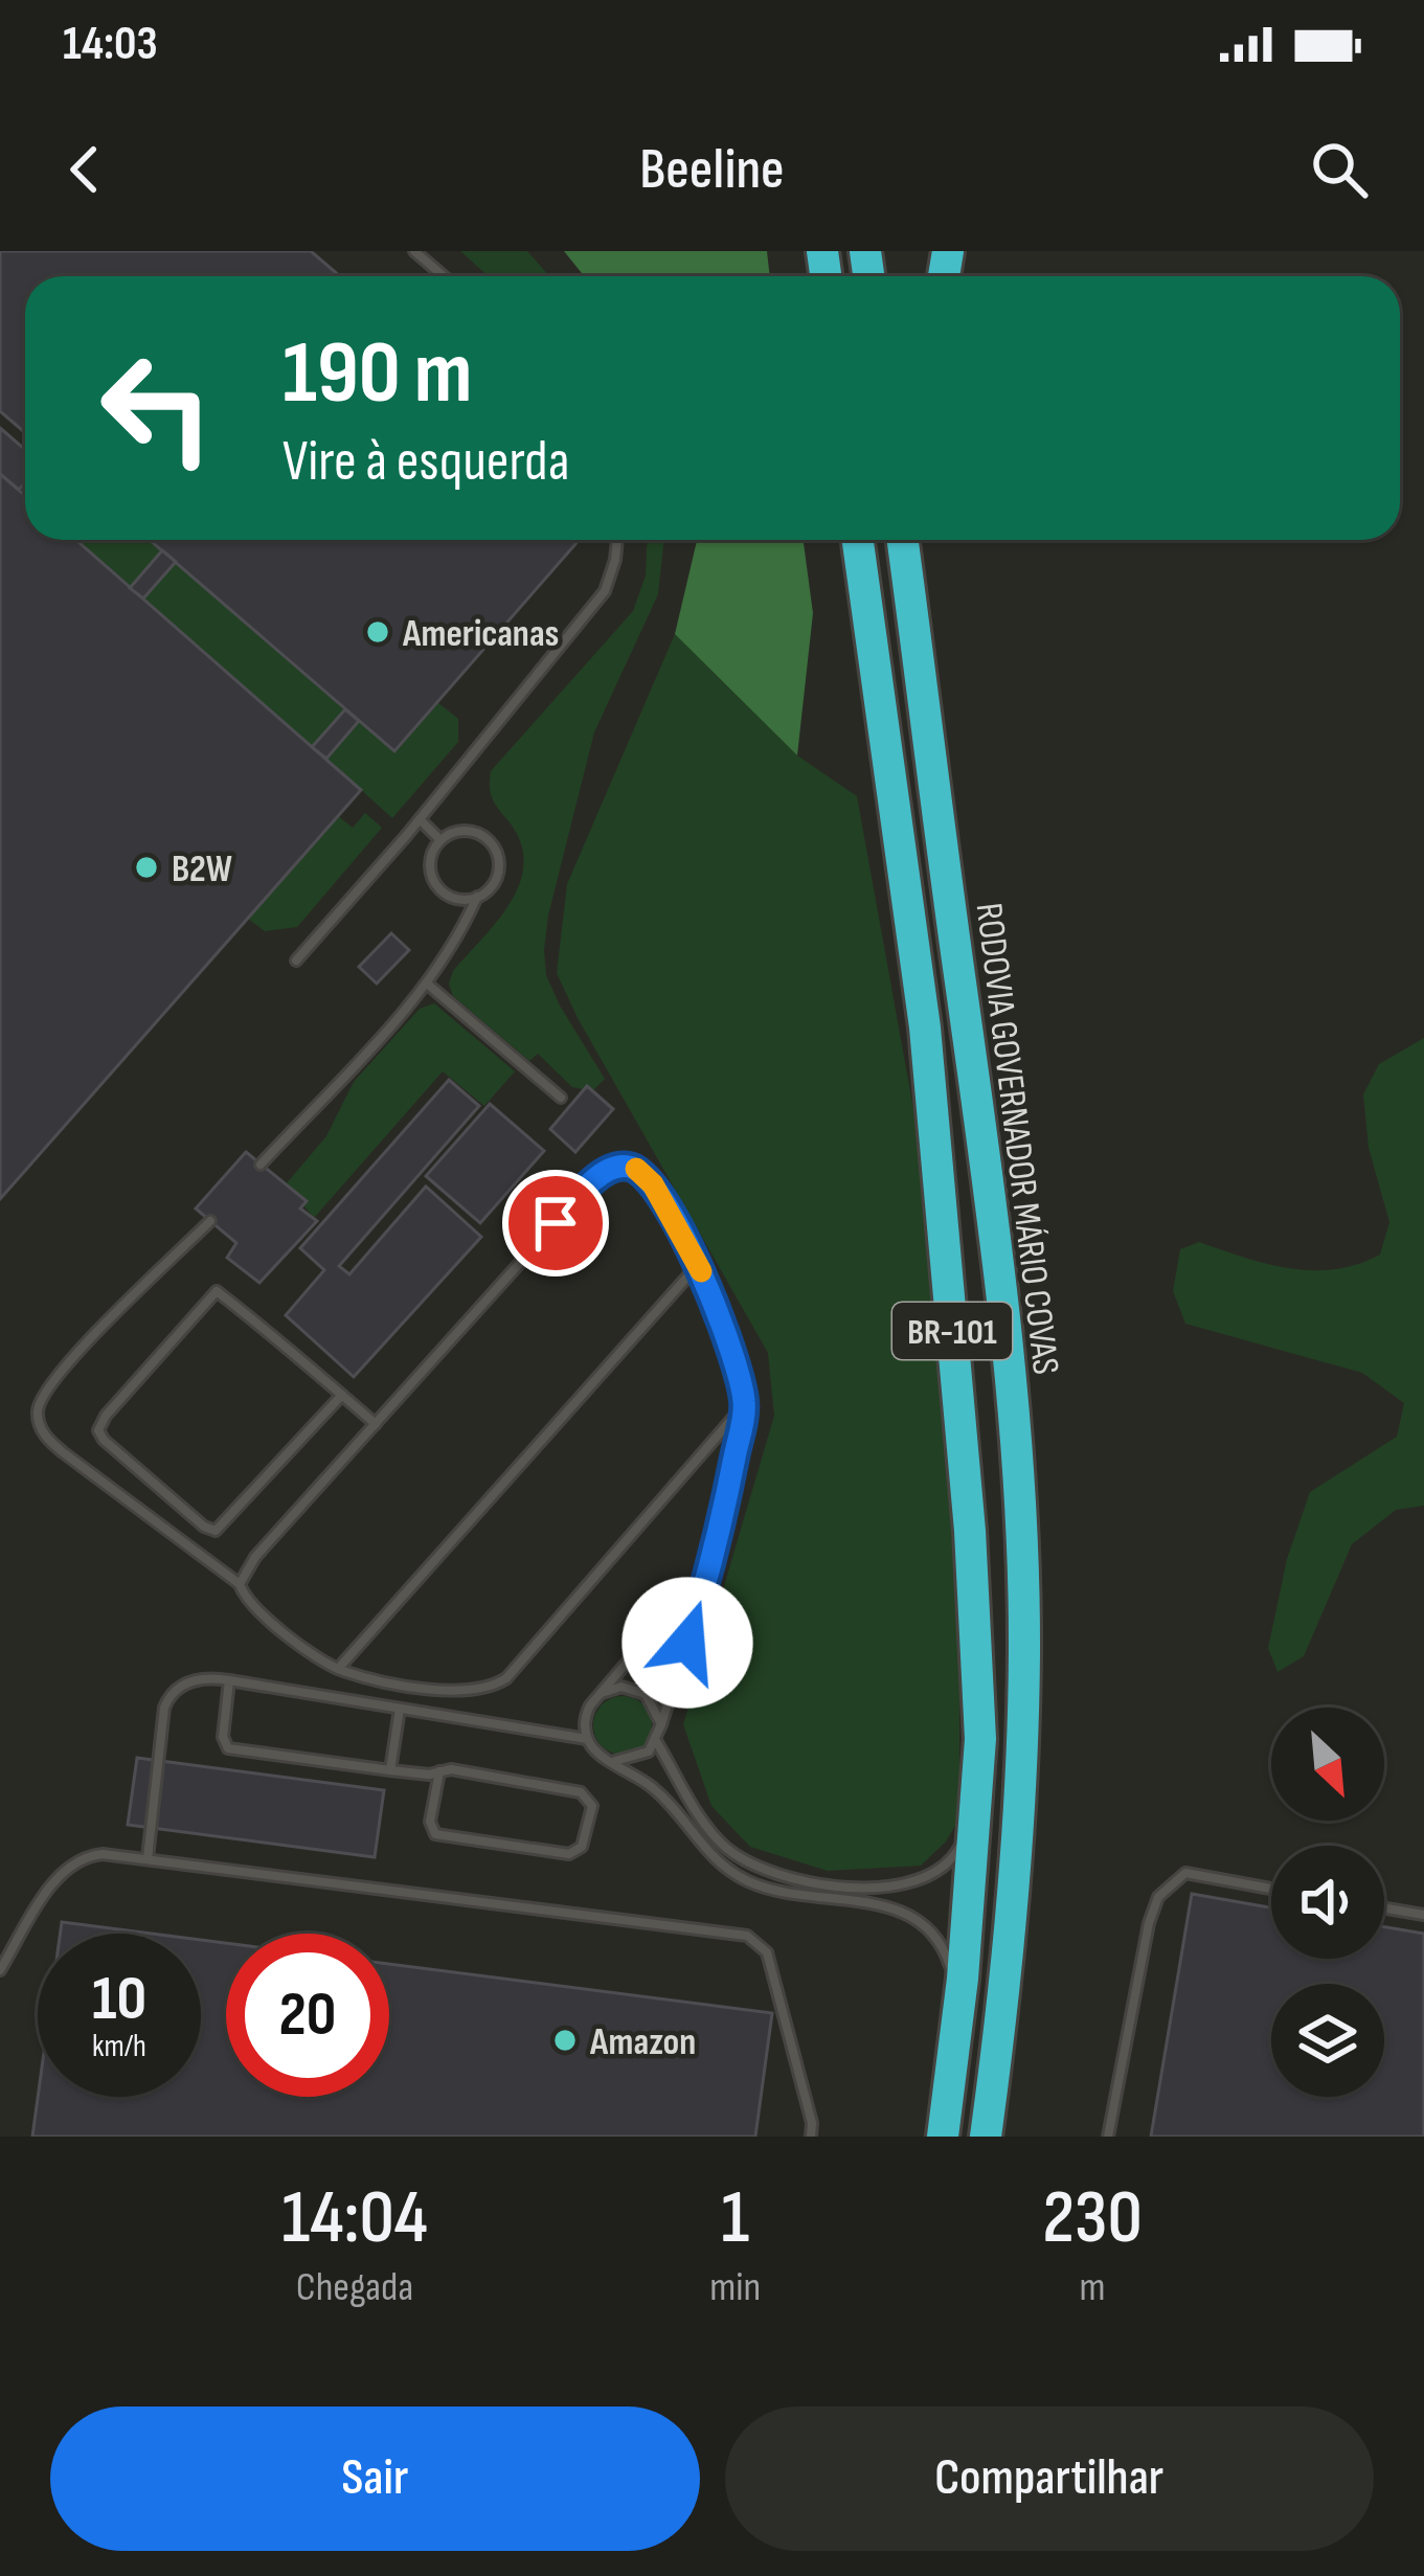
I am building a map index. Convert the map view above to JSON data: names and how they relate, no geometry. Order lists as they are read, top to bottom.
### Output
{
  "streets": {
    "highway": ["RODOVIA GOVERNADOR MÁRIO COVAS", "BR-101"]
  },
  "places": ["Americanas", "B2W", "Amazon"],
  "north": "bottom right",
  "page": {
    "status": "14:03",
    "header": "Beeline",
    "turn": ["190 m", "Vire à esquerda"],
    "speed": "10 km/h",
    "limit": "20",
    "eta": [
      "14:04",
      "Chegada",
      "1",
      "min",
      "230",
      "m"
    ],
    "buttons": ["Sair", "Compartilhar"]
  }
}
